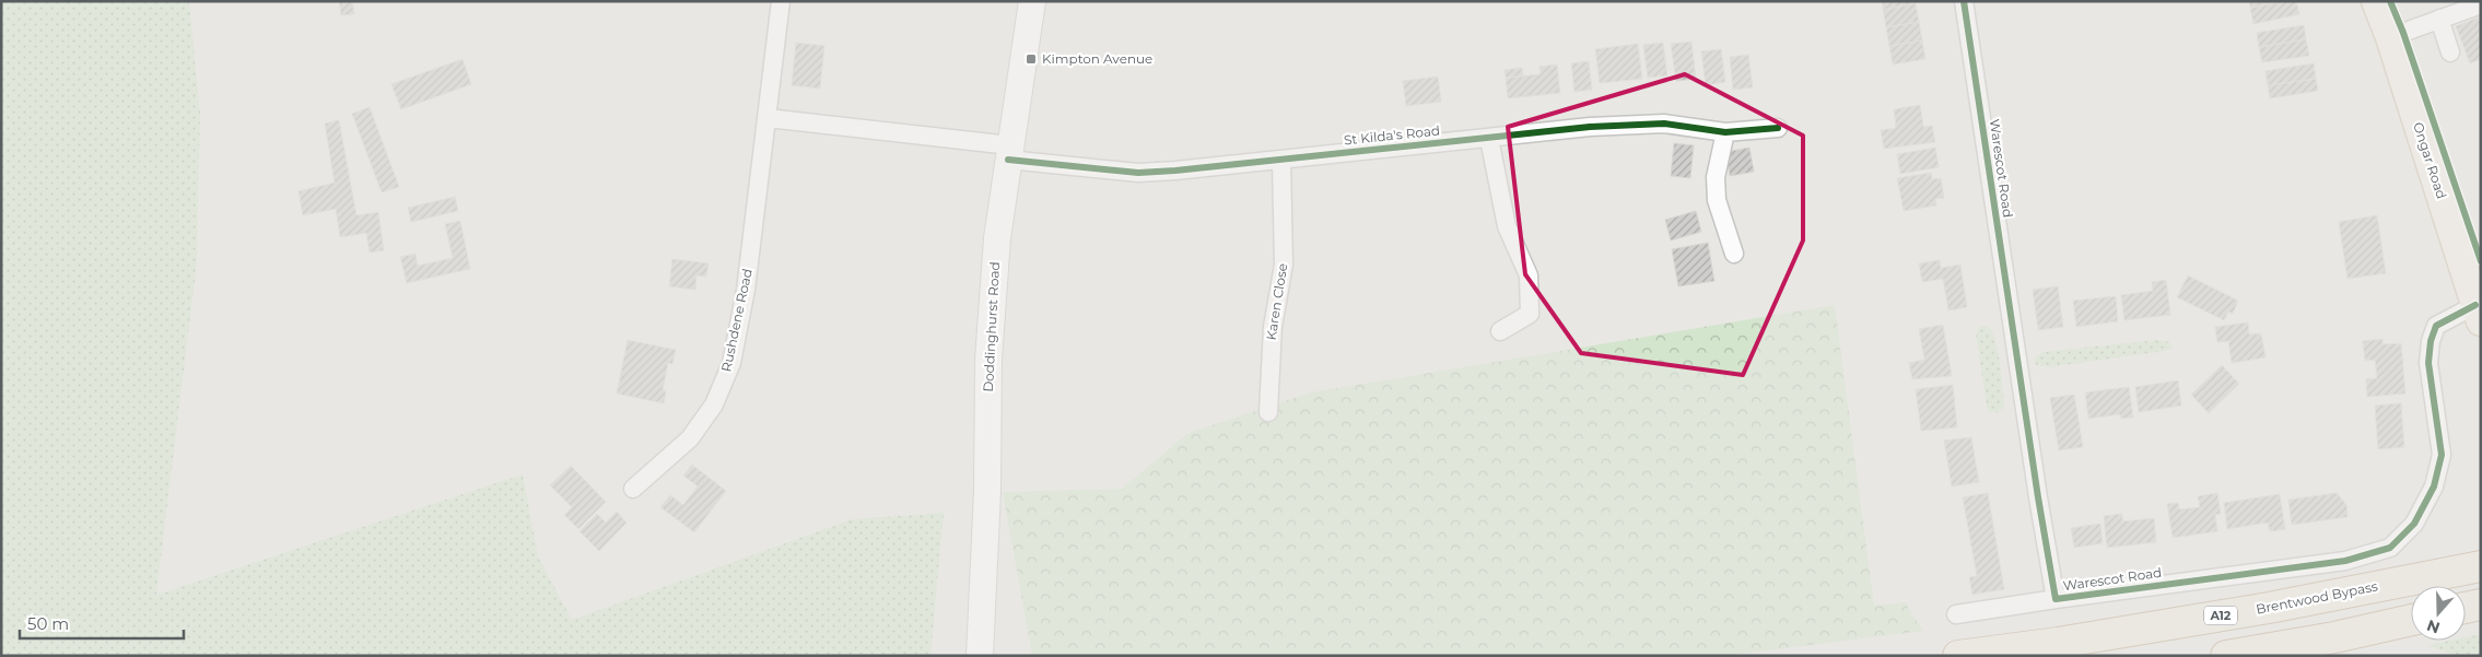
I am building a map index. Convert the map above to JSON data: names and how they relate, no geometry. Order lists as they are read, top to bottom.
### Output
{
  "streets": {
    "highway": ["Brentwood Bypass", "A12"],
    "main road": ["Ongar Road"],
    "street": [
      "St Kilda's Road",
      "Warescot Road",
      "Karen Close",
      "Rushdene Road",
      "Doddinghurst Road"
    ]
  },
  "crossings": [
    ["St Kilda's Road", "Karen Close"],
    ["St Kilda's Road", "Doddinghurst Road"],
    ["Ongar Road", "Warescot Road"]
  ],
  "places": {
    "transit": ["Kimpton Avenue"]
  },
  "scale_bar": "50 m",
  "north": "bottom"
}
